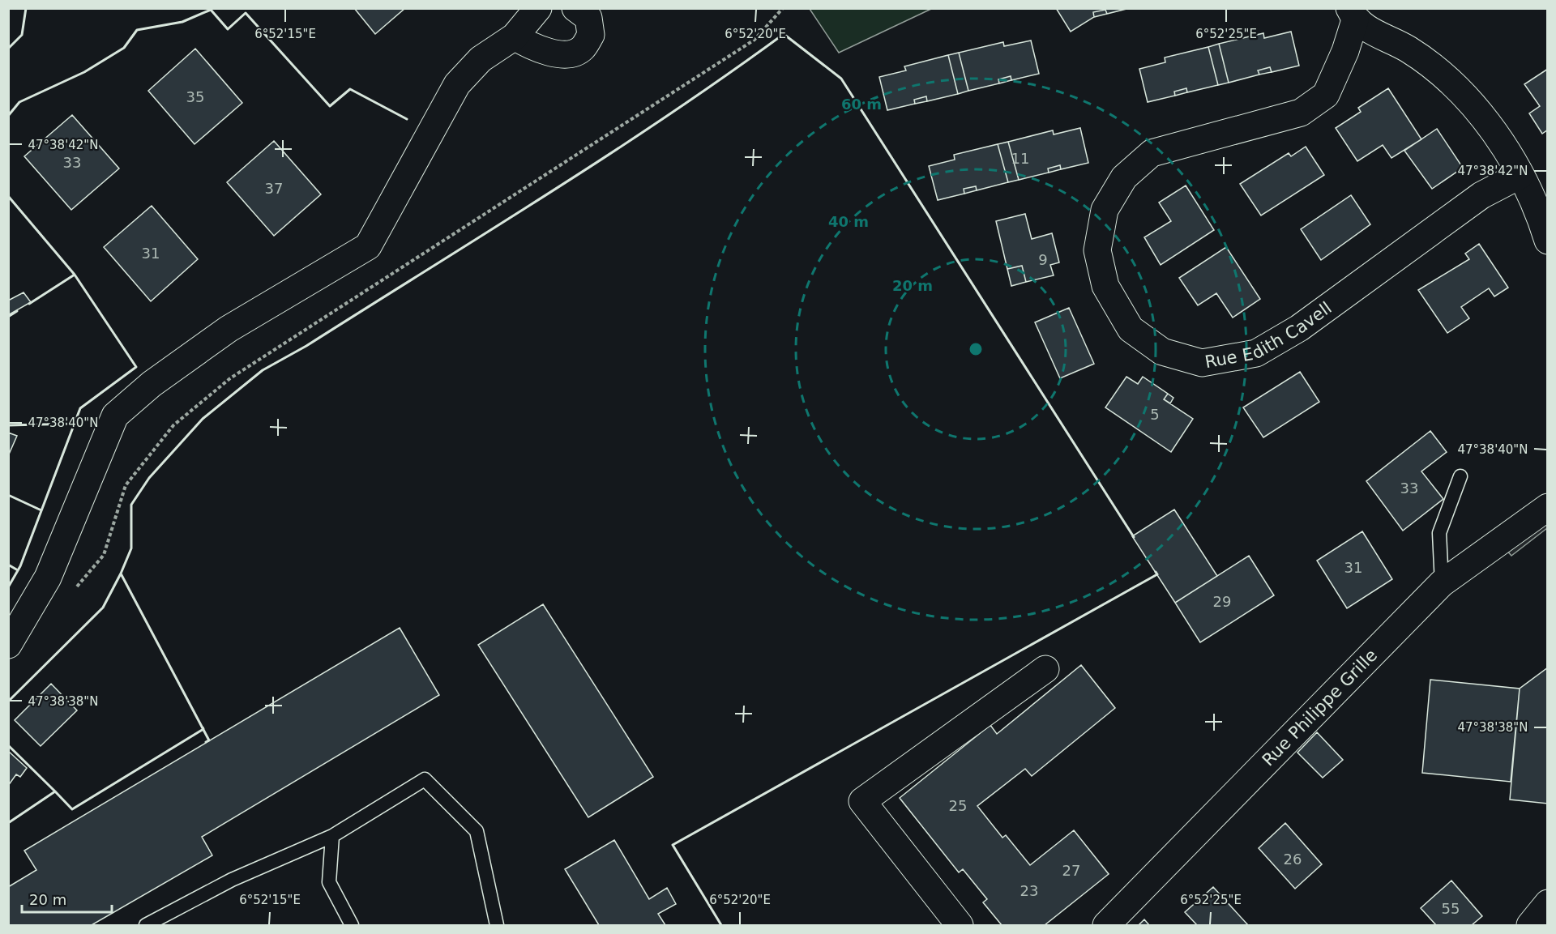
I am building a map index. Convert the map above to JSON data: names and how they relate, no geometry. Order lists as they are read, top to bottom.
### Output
{
  "streets": {
    "street": ["Rue Edith Cavell", "Rue Philippe Grille"]
  },
  "house_numbers": [
    "35",
    "11",
    "33",
    "37",
    "31",
    "9",
    "5",
    "33",
    "31",
    "29",
    "25",
    "26",
    "27",
    "23",
    "55"
  ],
  "scale_bar": "20 m",
  "coordinates": [
    "6°52'15\"E",
    "6°52'20\"E",
    "6°52'25\"E",
    "47°38'42\"N",
    "47°38'40\"N",
    "47°38'38\"N"
  ],
  "rings": ["60 m", "40 m", "20 m"]
}
